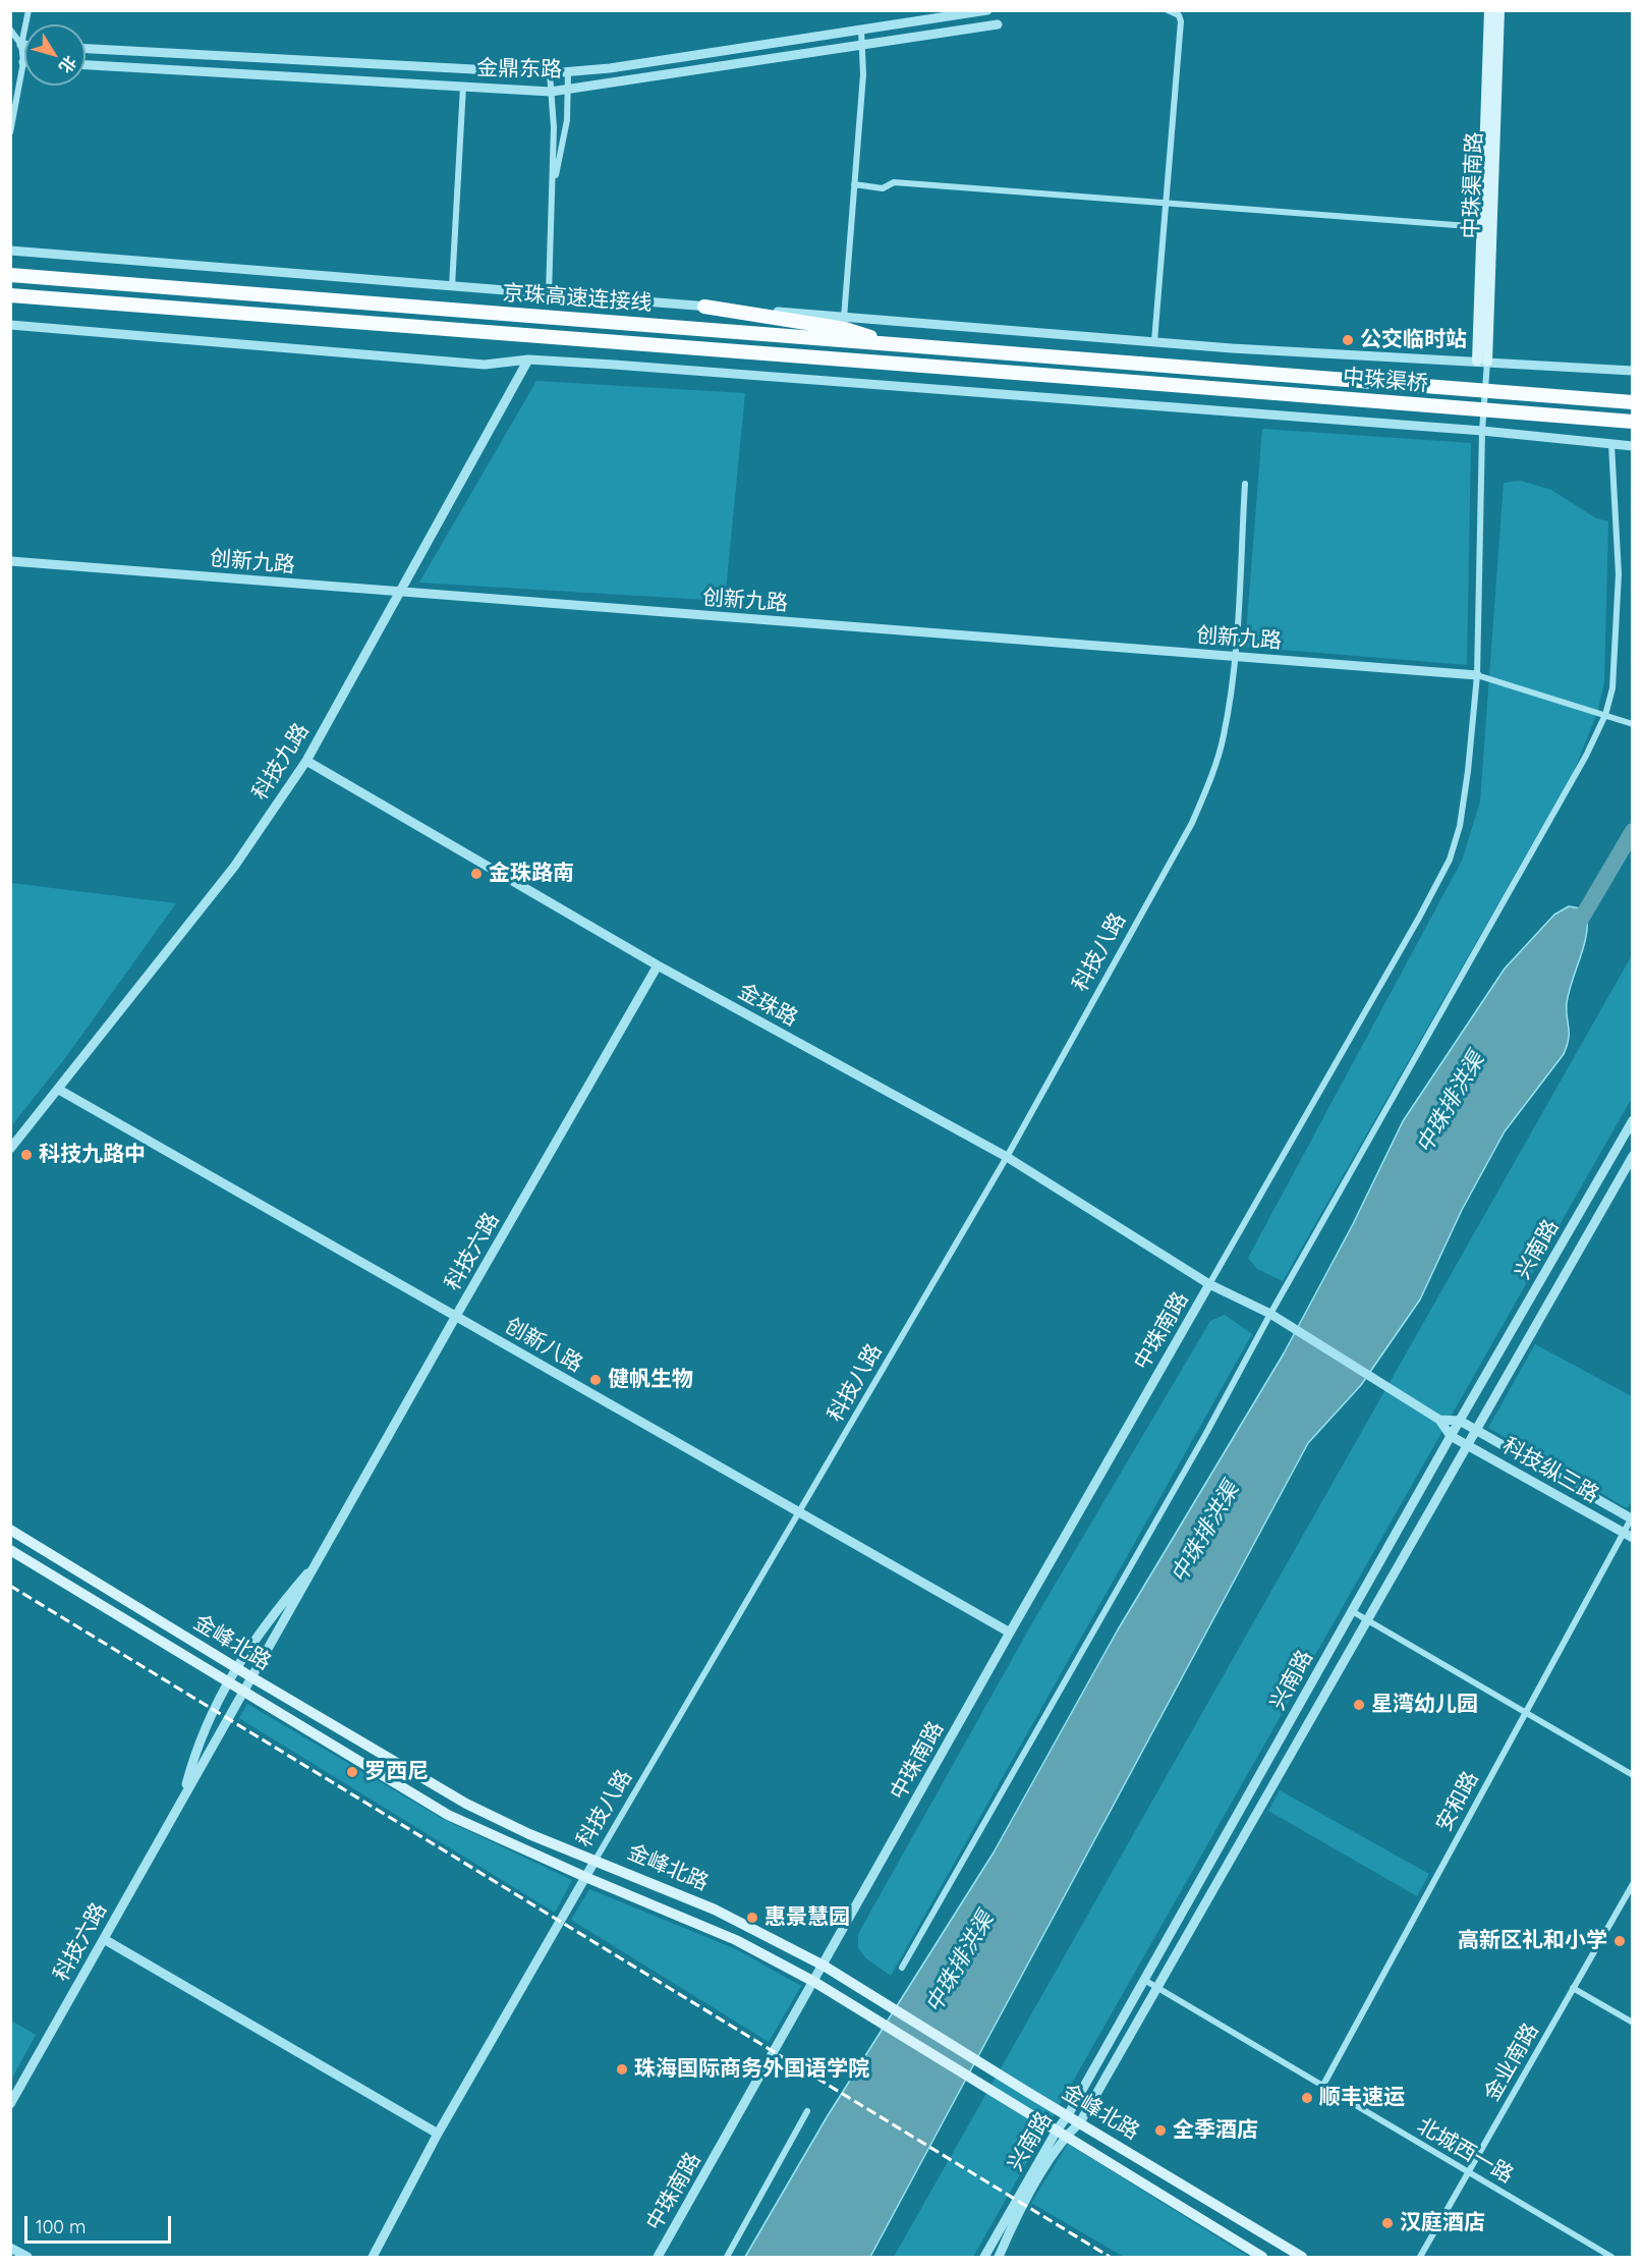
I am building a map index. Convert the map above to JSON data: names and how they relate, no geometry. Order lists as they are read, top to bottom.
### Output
{
  "streets": {
    "highway": ["京珠高速连接线", "中珠渠桥"],
    "main road": ["中珠渠南路", "金峰北路"],
    "street": [
      "金鼎东路",
      "创新九路",
      "科技九路",
      "科技八路",
      "金珠路",
      "兴南路",
      "科技六路",
      "中珠南路",
      "创新八路",
      "科技纵三路",
      "安和路",
      "金业南路",
      "北城西一路"
    ]
  },
  "crossings": [
    ["京珠高速连接线", "中珠渠桥"],
    ["创新九路", "科技九路"],
    ["创新九路", "科技八路"],
    ["科技九路", "金珠路"],
    ["科技九路", "创新八路"],
    ["科技八路", "金珠路"],
    ["科技八路", "创新八路"],
    ["科技八路", "金峰北路"],
    ["金珠路", "科技六路"],
    ["金珠路", "中珠南路"],
    ["兴南路", "科技纵三路"],
    ["兴南路", "金峰北路"],
    ["兴南路", "北城西一路"],
    ["科技六路", "创新八路"],
    ["科技六路", "金峰北路"],
    ["中珠南路", "创新八路"],
    ["中珠南路", "金峰北路"],
    ["科技纵三路", "安和路"],
    ["安和路", "北城西一路"],
    ["金业南路", "北城西一路"]
  ],
  "water": ["中珠排洪渠"],
  "places": [
    "公交临时站",
    "金珠路南",
    "科技九路中",
    "健帆生物",
    "星湾幼儿园",
    "罗西尼",
    "惠景慧园",
    "高新区礼和小学",
    "珠海国际商务外国语学院",
    "顺丰速运",
    "全季酒店",
    "汉庭酒店"
  ],
  "scale_bar": "100 m",
  "north": "bottom right"
}
